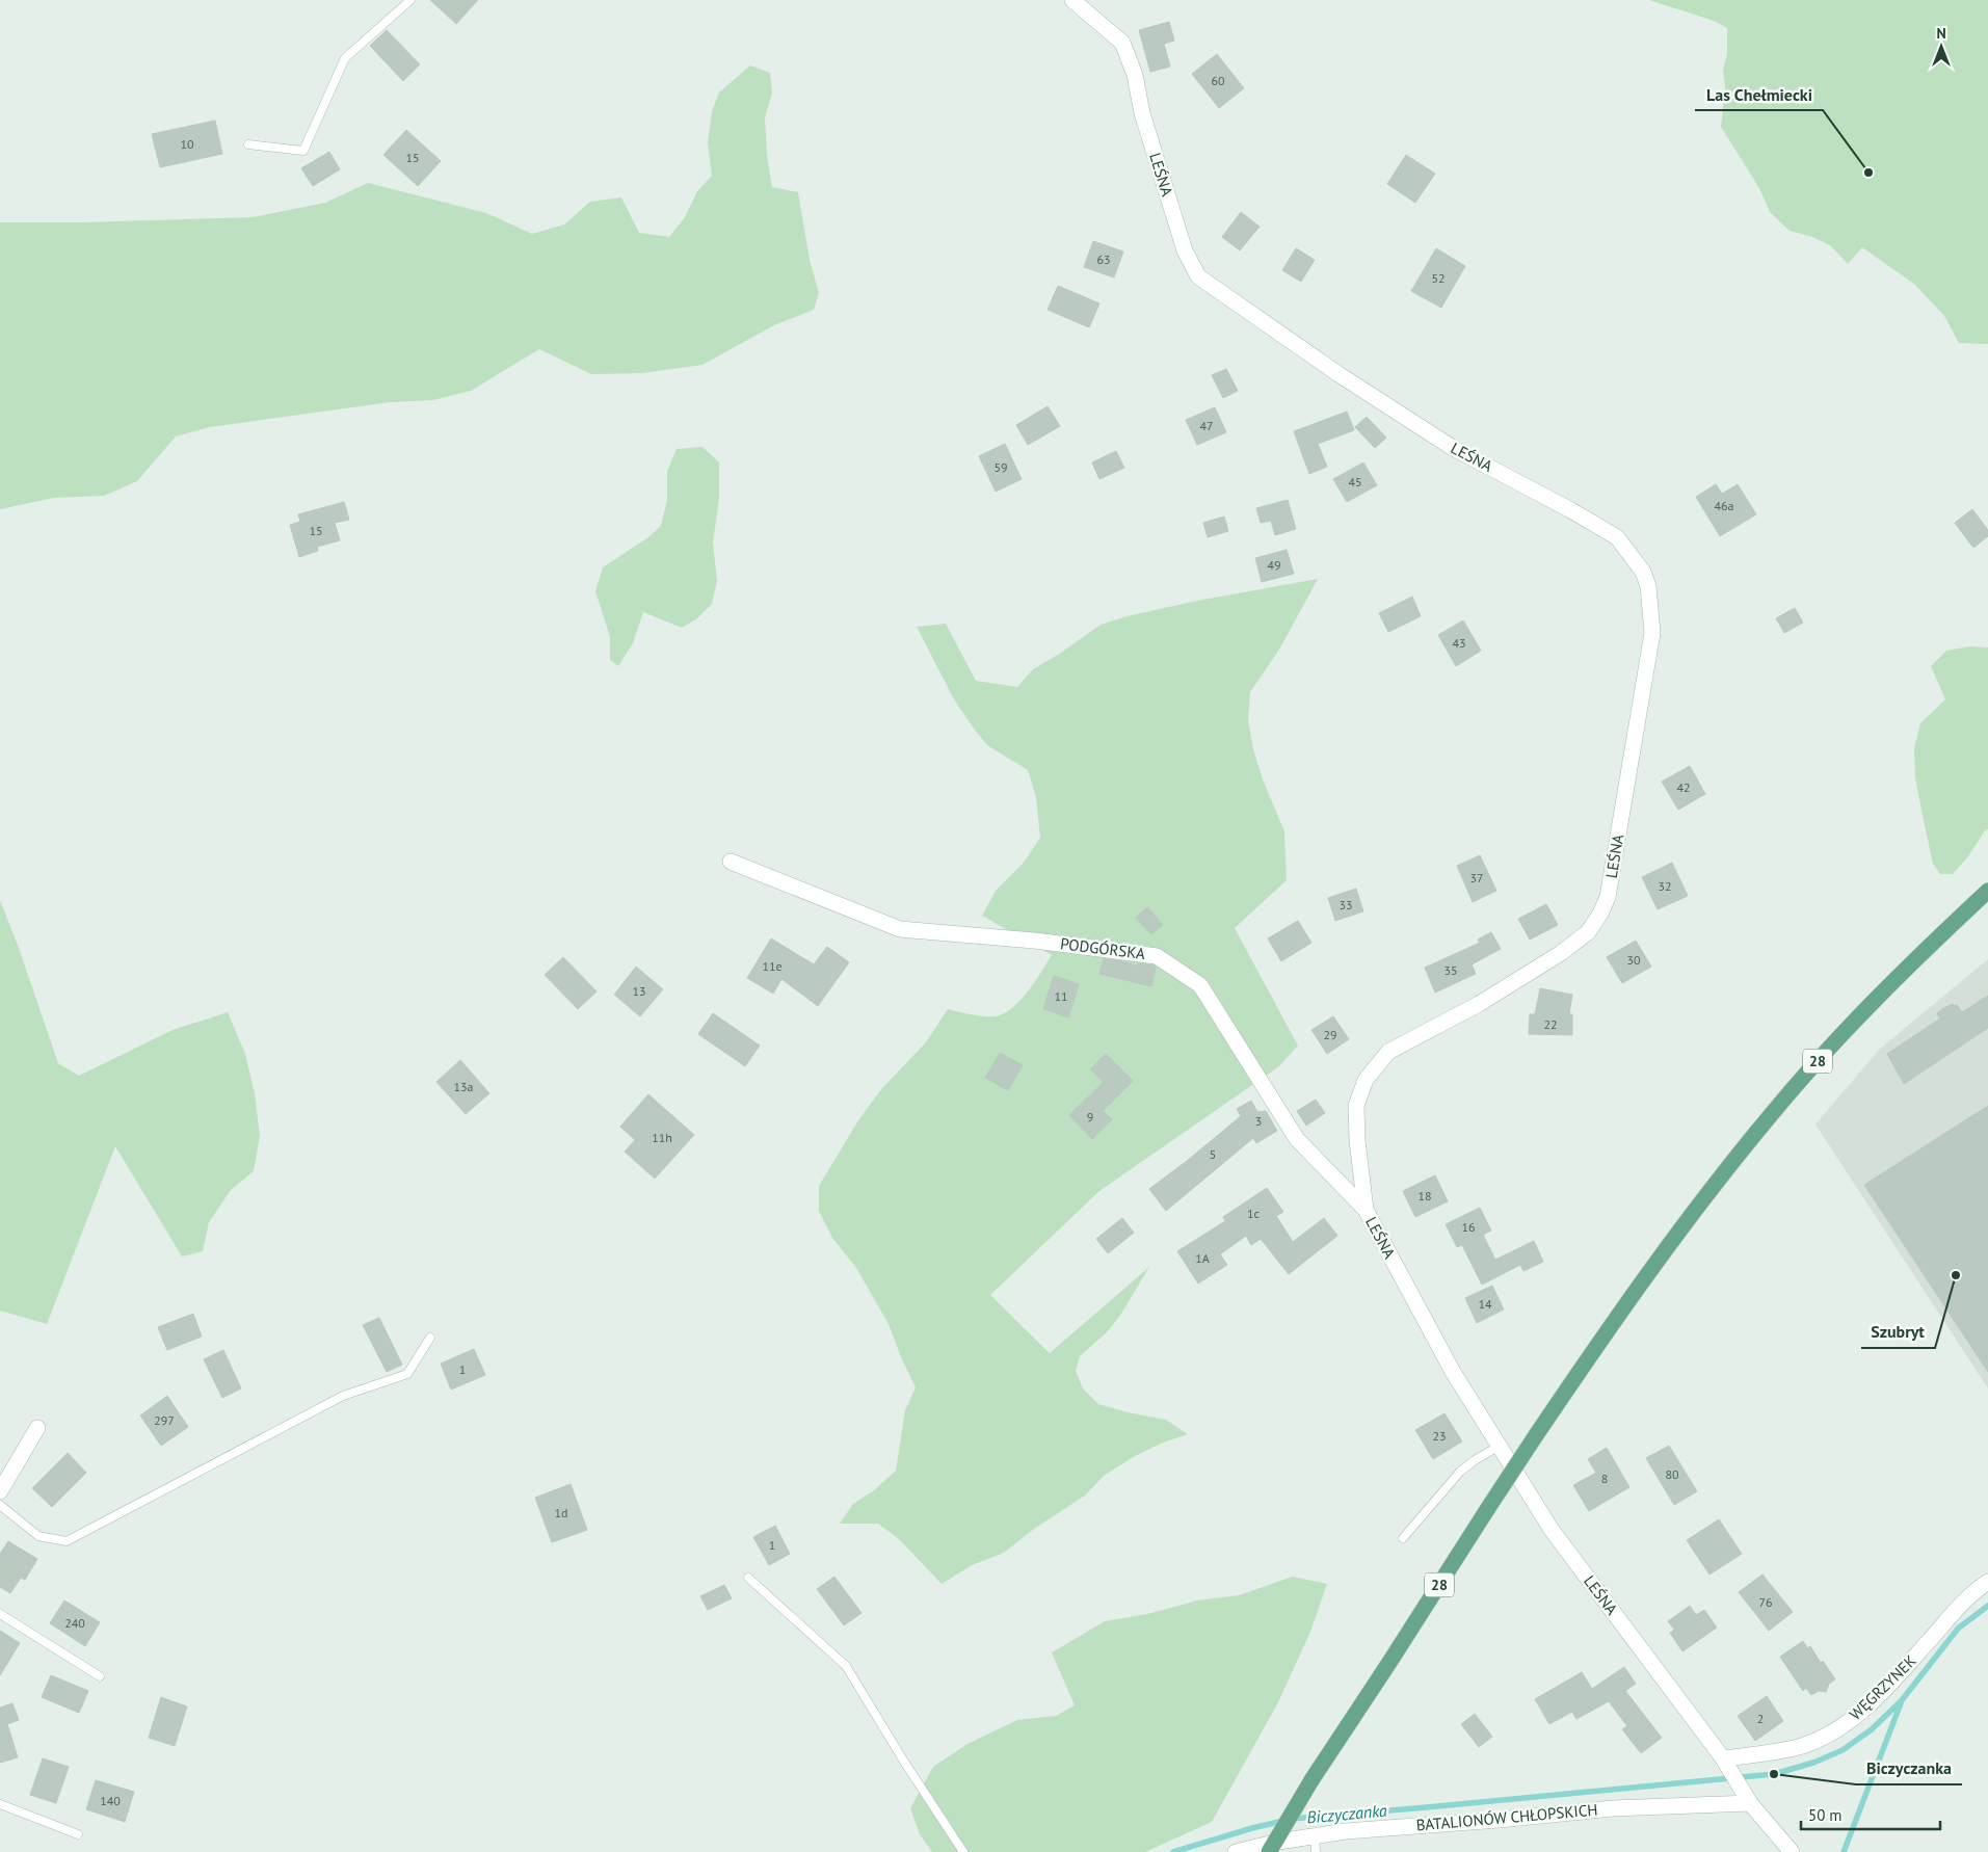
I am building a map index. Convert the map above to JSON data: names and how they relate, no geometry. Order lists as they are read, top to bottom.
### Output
{
  "streets": {
    "main road": ["28"],
    "street": [
      "LEŚNA",
      "PODGÓRSKA",
      "WĘGRZYNEK",
      "BATALIONÓW CHŁOPSKICH"
    ]
  },
  "crossings": [
    ["LEŚNA", "PODGÓRSKA"],
    ["LEŚNA", "WĘGRZYNEK"]
  ],
  "water": ["Biczyczanka"],
  "places": ["Las Chełmiecki", "Szubryt", "Biczyczanka"],
  "house_numbers": [
    "60",
    "10",
    "15",
    "63",
    "52",
    "47",
    "59",
    "45",
    "46a",
    "15",
    "49",
    "43",
    "42",
    "37",
    "32",
    "33",
    "30",
    "11e",
    "35",
    "13",
    "11",
    "22",
    "29",
    "13a",
    "9",
    "3",
    "11h",
    "5",
    "18",
    "1c",
    "16",
    "1A",
    "14",
    "1",
    "297",
    "23",
    "80",
    "8",
    "1d",
    "1",
    "76",
    "240",
    "2",
    "140"
  ],
  "scale_bar": "50 m",
  "north": "top"
}
